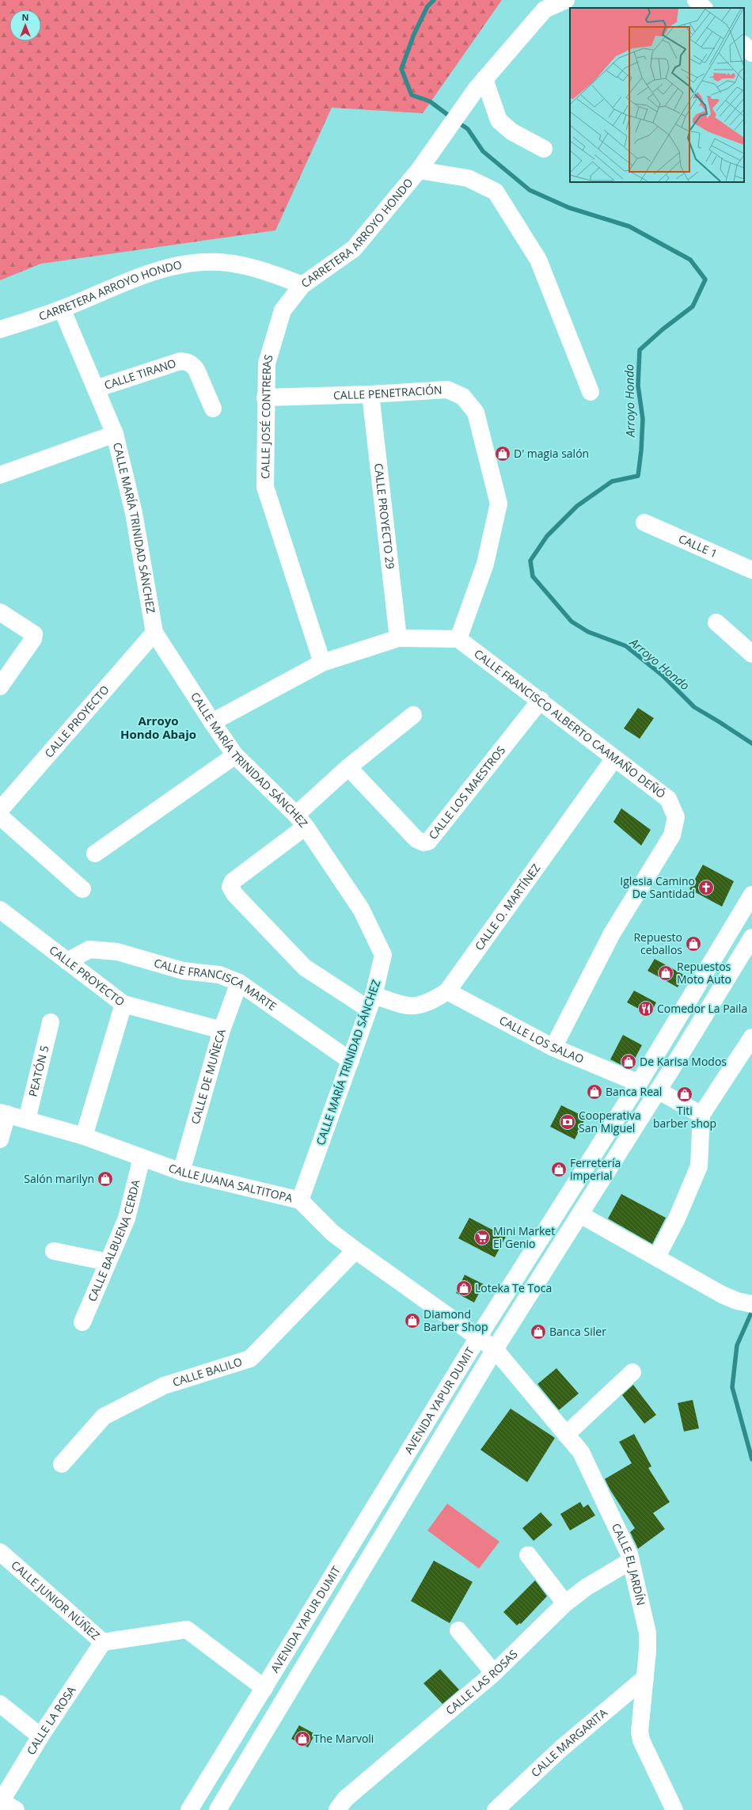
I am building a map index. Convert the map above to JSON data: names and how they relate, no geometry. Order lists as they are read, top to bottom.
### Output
{
  "streets": {
    "street": [
      "CARRETERA ARROYO HONDO",
      "CALLE TIRANO",
      "CALLE PENETRACIÓN",
      "CALLE JOSÉ CONTRERAS",
      "CALLE PROYECTO 29",
      "CALLE MARÍA TRINIDAD SÁNCHEZ",
      "CALLE 1",
      "CALLE PROYECTO",
      "CALLE FRANCISCO ALBERTO CAAMAÑO DEÑÓ",
      "CALLE LOS MAESTROS",
      "CALLE O. MARTÍNEZ",
      "CALLE FRANCISCA MARTE",
      "CALLE LOS SALAO",
      "PEATÓN 5",
      "CALLE DE MUÑECA",
      "CALLE JUANA SALTITOPA",
      "CALLE BALBUENA CERDA",
      "CALLE BALILO",
      "AVENIDA YAPUR DUMIT",
      "CALLE EL JARDÍN",
      "CALLE JUNIOR NÚÑEZ",
      "CALLE LAS ROSAS",
      "CALLE LA ROSA",
      "CALLE MARGARITA"
    ]
  },
  "crossings": [
    ["CARRETERA ARROYO HONDO", "CALLE JOSÉ CONTRERAS"],
    ["CARRETERA ARROYO HONDO", "CALLE MARÍA TRINIDAD SÁNCHEZ"],
    ["CALLE TIRANO", "CALLE MARÍA TRINIDAD SÁNCHEZ"],
    ["CALLE PENETRACIÓN", "CALLE JOSÉ CONTRERAS"],
    ["CALLE PENETRACIÓN", "CALLE PROYECTO 29"],
    ["CALLE PENETRACIÓN", "CALLE FRANCISCO ALBERTO CAAMAÑO DEÑÓ"],
    ["CALLE MARÍA TRINIDAD SÁNCHEZ", "CALLE PROYECTO"],
    ["CALLE MARÍA TRINIDAD SÁNCHEZ", "CALLE O. MARTÍNEZ"],
    ["CALLE MARÍA TRINIDAD SÁNCHEZ", "CALLE FRANCISCA MARTE"],
    ["CALLE MARÍA TRINIDAD SÁNCHEZ", "CALLE JUANA SALTITOPA"],
    ["CALLE PROYECTO", "CALLE FRANCISCA MARTE"],
    ["CALLE PROYECTO", "CALLE DE MUÑECA"],
    ["CALLE FRANCISCO ALBERTO CAAMAÑO DEÑÓ", "CALLE LOS MAESTROS"],
    ["CALLE FRANCISCO ALBERTO CAAMAÑO DEÑÓ", "CALLE O. MARTÍNEZ"],
    ["CALLE FRANCISCO ALBERTO CAAMAÑO DEÑÓ", "CALLE LOS SALAO"],
    ["CALLE O. MARTÍNEZ", "CALLE LOS SALAO"],
    ["CALLE FRANCISCA MARTE", "CALLE DE MUÑECA"],
    ["CALLE LOS SALAO", "AVENIDA YAPUR DUMIT"],
    ["PEATÓN 5", "CALLE JUANA SALTITOPA"],
    ["CALLE DE MUÑECA", "CALLE JUANA SALTITOPA"],
    ["CALLE JUANA SALTITOPA", "CALLE BALBUENA CERDA"],
    ["CALLE JUANA SALTITOPA", "CALLE BALILO"],
    ["CALLE JUANA SALTITOPA", "AVENIDA YAPUR DUMIT"],
    ["CALLE JUANA SALTITOPA", "CALLE EL JARDÍN"],
    ["AVENIDA YAPUR DUMIT", "CALLE EL JARDÍN"],
    ["AVENIDA YAPUR DUMIT", "CALLE JUNIOR NÚÑEZ"],
    ["CALLE EL JARDÍN", "CALLE LAS ROSAS"],
    ["CALLE EL JARDÍN", "CALLE MARGARITA"],
    ["CALLE JUNIOR NÚÑEZ", "CALLE LA ROSA"]
  ],
  "districts": ["Arroyo Hondo Abajo"],
  "water": ["Arroyo Hondo"],
  "places": {
    "shop": [
      "D' magia salón",
      "Repuesto ceballos",
      "Repuestos Moto Auto",
      "De Karisa Modos",
      "Banca Real",
      "Titi barber shop",
      "Ferretería imperial",
      "Salón marilyn",
      "Loteka Te Toca",
      "Diamond Barber Shop",
      "Banca Siler",
      "The Marvoli"
    ],
    "church": ["Iglesia Camino De Santidad"],
    "restaurant": ["Comedor La Paila"],
    "bank": ["Cooperativa San Miguel"],
    "supermarket": ["Mini Market El Genio"]
  },
  "north": "top"
}
